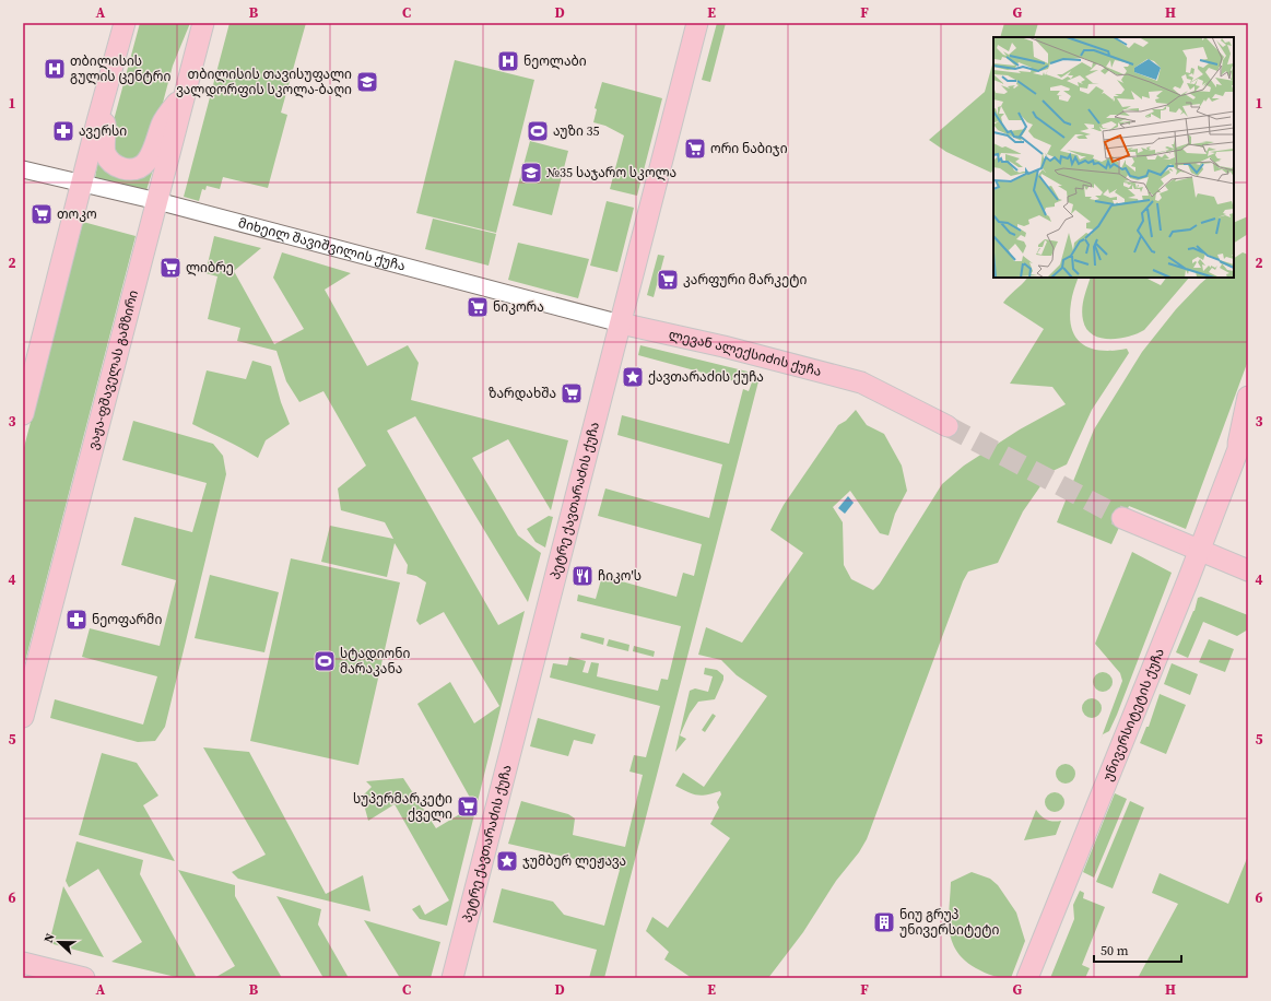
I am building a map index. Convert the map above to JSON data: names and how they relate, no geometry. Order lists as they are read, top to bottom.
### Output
{
  "streets": {
    "main road": [
      "ლევან ალექსიძის ქუჩა",
      "ვაჟა-ფშაველას გამზირი",
      "პეტრე ქავთარაძის ქუჩა",
      "უნივერსიტეტის ქუჩა"
    ],
    "street": ["მიხეილ შავიშვილის ქუჩა"]
  },
  "crossings": [
    ["მიხეილ შავიშვილის ქუჩა", "ლევან ალექსიძის ქუჩა"],
    ["მიხეილ შავიშვილის ქუჩა", "ვაჟა-ფშაველას გამზირი"],
    ["მიხეილ შავიშვილის ქუჩა", "პეტრე ქავთარაძის ქუჩა"],
    ["ლევან ალექსიძის ქუჩა", "პეტრე ქავთარაძის ქუჩა"]
  ],
  "places": {
    "hospital": ["ნეოლაბი", "თბილისის გულის ცენტრი"],
    "school or university": ["თბილისის თავისუფალი ვალდორფის სკოლა-ბაღი", "№35 საჯარო სკოლა"],
    "pharmacy": ["ავერსი", "ნეოფარმი"],
    "sports": ["აუზი 35", "სტადიონი მარაკანა"],
    "supermarket": [
      "ორი ნაბიჯი",
      "თოკო",
      "ლიბრე",
      "კარფური მარკეტი",
      "ნიკორა",
      "ზარდახშა",
      "სუპერმარკეტი ქველი"
    ],
    "place": ["ქავთარაძის ქუჩა", "ჯუმბერ ლეჟავა"],
    "restaurant": ["ჩიკო'ს"],
    "building": ["ნიუ გრუპ უნივერსიტეტი"]
  },
  "scale_bar": "50 m",
  "north": "left",
  "grid": {
    "columns": [
      "A",
      "B",
      "C",
      "D",
      "E",
      "F",
      "G",
      "H"
    ],
    "rows": [
      "1",
      "2",
      "3",
      "4",
      "5",
      "6"
    ]
  }
}
